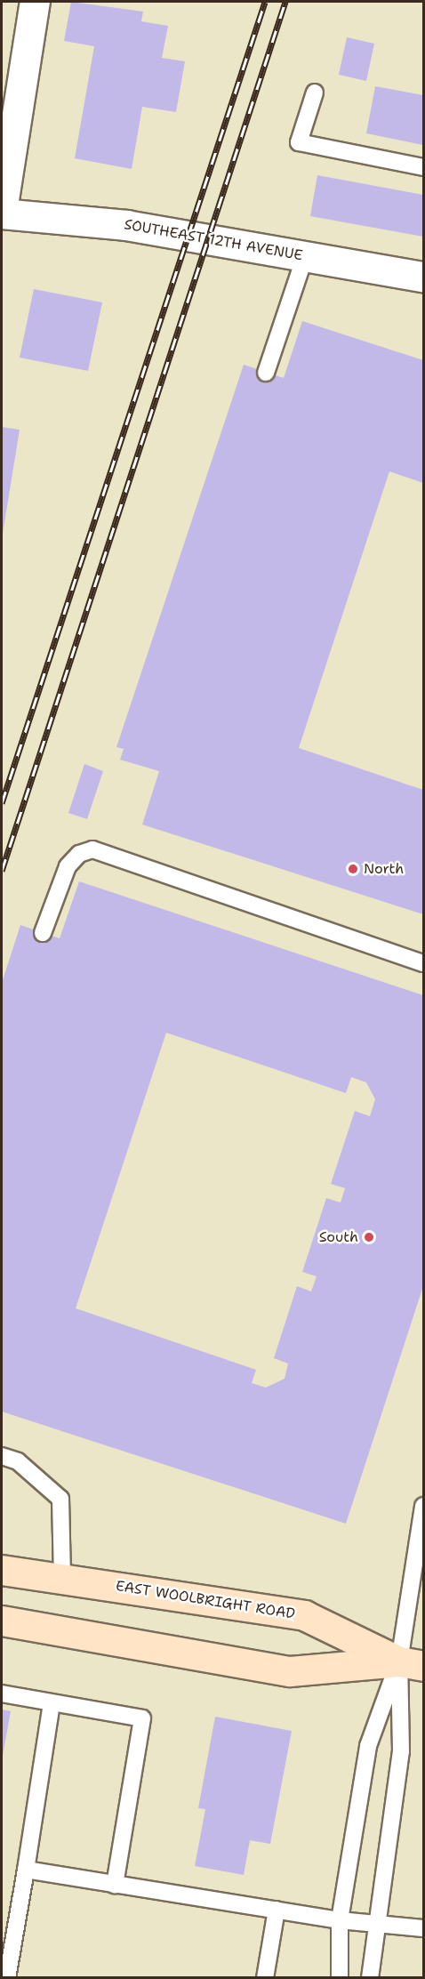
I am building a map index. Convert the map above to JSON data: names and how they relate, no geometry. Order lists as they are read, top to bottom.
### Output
{
  "streets": {
    "main road": ["EAST WOOLBRIGHT ROAD"],
    "street": ["SOUTHEAST 12TH AVENUE"]
  },
  "places": ["North", "South"]
}
